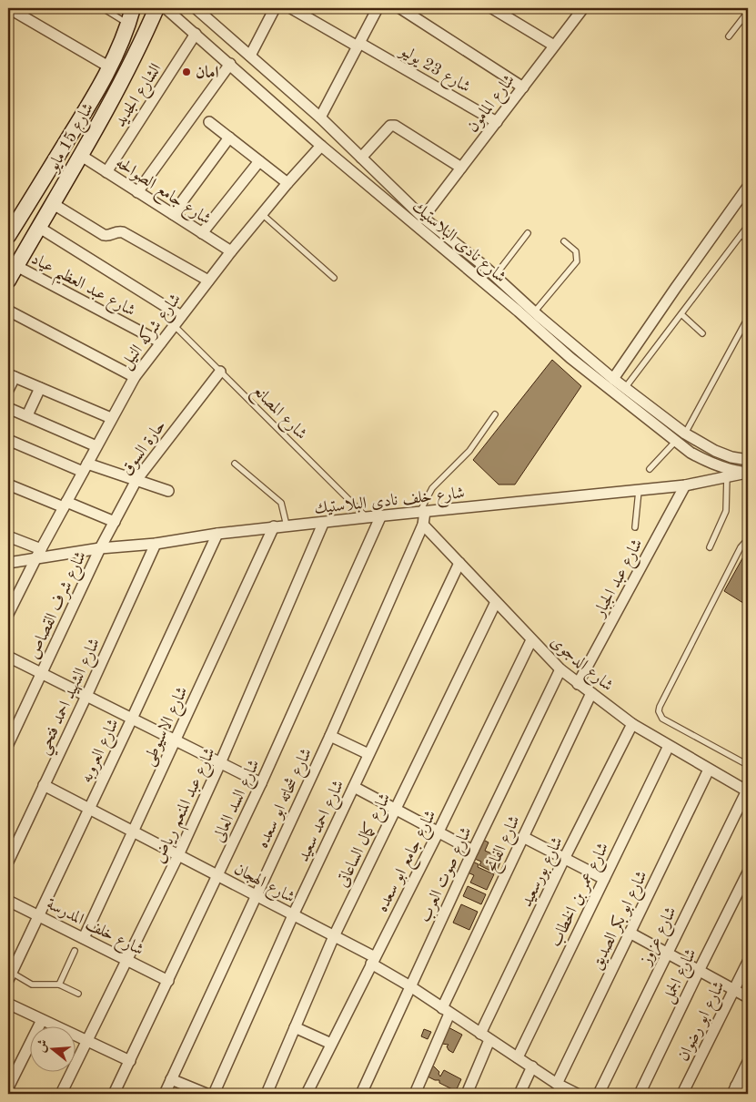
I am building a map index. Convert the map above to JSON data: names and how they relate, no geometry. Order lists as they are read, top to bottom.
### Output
{
  "streets": {
    "main road": ["شارع 15 مايو"],
    "street": [
      "شارع 23 يوليو",
      "الشارع الجديد",
      "شارع المامون",
      "شارع جامع الصوالحه",
      "شارع نادى البلاستيك",
      "شارع عبد العظيم عياد",
      "شارع شركه النيل",
      "حارة السوق",
      "شارع خلف نادى البلاستيك",
      "شارع عبد الجبار",
      "شارع شرف القصاص",
      "شارع الدجوى",
      "شارع الشهيد احمد فتحي",
      "شارع الاسيوطى",
      "شارع العروبه",
      "شارع شحاته ابو سعده",
      "شارع السد العالى",
      "شارع عبد المنعم رياض",
      "شارع احمد سعيد",
      "شارع كمال الساعاتى",
      "شارع الفاتح",
      "شارع جامع ابو سعده",
      "شارع بورسعيد",
      "شارع صوت العرب",
      "شارع الهجان",
      "شارع عمر بن الخطاب",
      "شارع ابو بكر الصديق",
      "شارع خلف المدرسة",
      "شارع عزوز",
      "شارع الجمل",
      "شارع ابو رضوان"
    ],
    "lane": ["شارع المصانع"]
  },
  "crossings": [
    ["شارع 23 يوليو", "شارع المامون"],
    ["الشارع الجديد", "شارع جامع الصوالحه"],
    ["الشارع الجديد", "شارع نادى البلاستيك"],
    ["شارع المامون", "شارع نادى البلاستيك"],
    ["شارع 15 مايو", "شارع جامع الصوالحه"],
    ["شارع 15 مايو", "شارع عبد العظيم عياد"],
    ["شارع جامع الصوالحه", "شارع شركه النيل"],
    ["شارع نادى البلاستيك", "شارع شركه النيل"],
    ["شارع نادى البلاستيك", "شارع خلف نادى البلاستيك"],
    ["شارع عبد العظيم عياد", "شارع شركه النيل"],
    ["شارع شركه النيل", "شارع المصانع"],
    ["شارع شركه النيل", "شارع خلف نادى البلاستيك"],
    ["شارع المصانع", "حارة السوق"],
    ["شارع المصانع", "شارع خلف نادى البلاستيك"],
    ["حارة السوق", "شارع خلف نادى البلاستيك"],
    ["حارة السوق", "شارع شرف القصاص"],
    ["شارع خلف نادى البلاستيك", "شارع عبد الجبار"],
    ["شارع خلف نادى البلاستيك", "شارع شرف القصاص"],
    ["شارع خلف نادى البلاستيك", "شارع الشهيد احمد فتحي"],
    ["شارع خلف نادى البلاستيك", "شارع الاسيوطى"],
    ["شارع خلف نادى البلاستيك", "شارع العروبه"],
    ["شارع خلف نادى البلاستيك", "شارع شحاته ابو سعده"],
    ["شارع خلف نادى البلاستيك", "شارع السد العالى"],
    ["شارع خلف نادى البلاستيك", "شارع عبد المنعم رياض"],
    ["شارع عبد الجبار", "شارع الدجوى"],
    ["شارع الدجوى", "شارع شحاته ابو سعده"],
    ["شارع الدجوى", "شارع احمد سعيد"],
    ["شارع الدجوى", "شارع كمال الساعاتى"],
    ["شارع الدجوى", "شارع الفاتح"],
    ["شارع الدجوى", "شارع جامع ابو سعده"],
    ["شارع الدجوى", "شارع بورسعيد"],
    ["شارع الدجوى", "شارع صوت العرب"],
    ["شارع الدجوى", "شارع عمر بن الخطاب"],
    ["شارع الدجوى", "شارع ابو بكر الصديق"],
    ["شارع الدجوى", "شارع عزوز"],
    ["شارع الشهيد احمد فتحي", "شارع الهجان"],
    ["شارع الاسيوطى", "شارع الهجان"],
    ["شارع الاسيوطى", "شارع خلف المدرسة"],
    ["شارع العروبه", "شارع الهجان"],
    ["شارع العروبه", "شارع خلف المدرسة"],
    ["شارع شحاته ابو سعده", "شارع الهجان"],
    ["شارع السد العالى", "شارع الهجان"],
    ["شارع السد العالى", "شارع خلف المدرسة"],
    ["شارع عبد المنعم رياض", "شارع الهجان"],
    ["شارع عبد المنعم رياض", "شارع خلف المدرسة"],
    ["شارع احمد سعيد", "شارع الهجان"],
    ["شارع كمال الساعاتى", "شارع الهجان"],
    ["شارع الفاتح", "شارع الهجان"],
    ["شارع جامع ابو سعده", "شارع الهجان"],
    ["شارع بورسعيد", "شارع الهجان"],
    ["شارع صوت العرب", "شارع الهجان"],
    ["شارع الهجان", "شارع عمر بن الخطاب"],
    ["شارع الهجان", "شارع ابو بكر الصديق"]
  ],
  "places": ["امان"],
  "north": "left"
}
